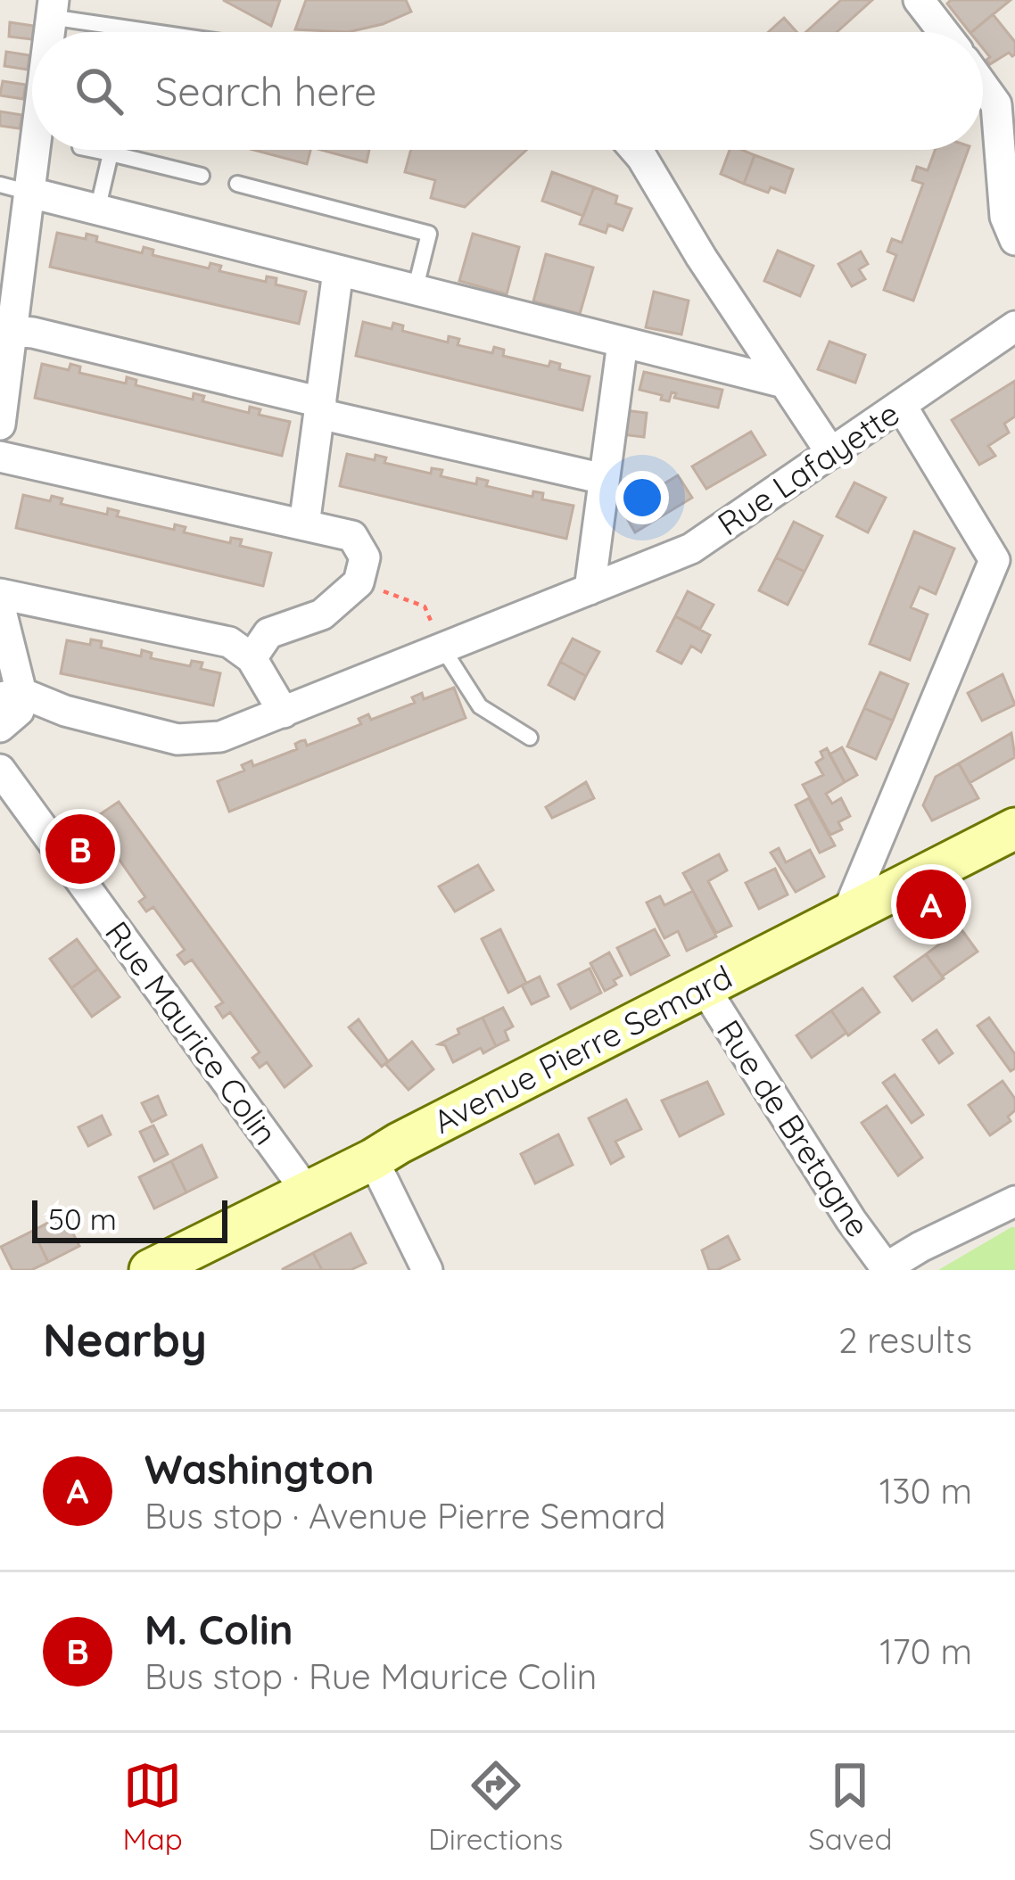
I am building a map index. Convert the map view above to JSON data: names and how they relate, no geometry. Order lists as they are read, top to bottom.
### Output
{
  "streets": {
    "main road": ["Avenue Pierre Semard"],
    "street": ["Rue Lafayette", "Rue Maurice Colin", "Rue de Bretagne"]
  },
  "crossings": [
    ["Rue Maurice Colin", "Avenue Pierre Semard"],
    ["Avenue Pierre Semard", "Rue de Bretagne"]
  ],
  "scale_bar": "50 m",
  "page": {
    "search": "Search here",
    "pins": ["B", "A"],
    "scale": "50 m",
    "heading": ["Nearby", "2 results"],
    "list": [
      {
        "mark": "A",
        "name": "Washington",
        "note": "Bus stop · Avenue Pierre Semard",
        "value": "130 m"
      },
      {
        "mark": "B",
        "name": "M. Colin",
        "note": "Bus stop · Rue Maurice Colin",
        "value": "170 m"
      }
    ],
    "nav": ["Map", "Directions", "Saved"]
  }
}
